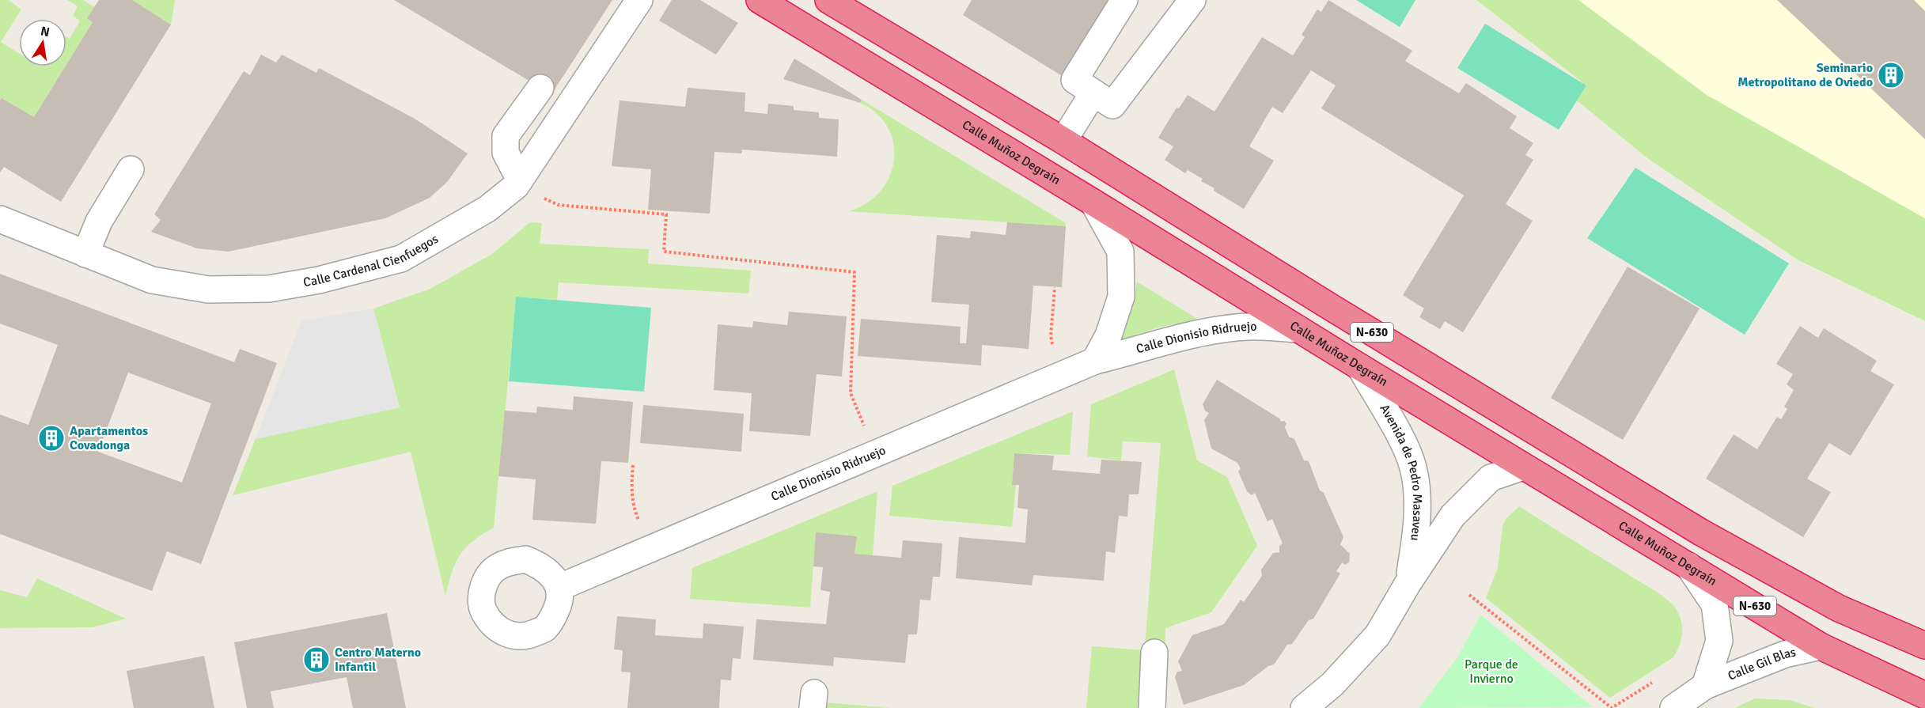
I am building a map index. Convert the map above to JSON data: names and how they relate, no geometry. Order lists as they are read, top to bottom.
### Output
{
  "streets": {
    "highway": ["Calle Muñoz Degraín", "N-630"],
    "street": [
      "Calle Cardenal Cienfuegos",
      "Calle Dionisio Ridruejo",
      "Avenida de Pedro Masaveu",
      "Calle Gil Blas"
    ]
  },
  "crossings": [
    ["Calle Muñoz Degraín", "Calle Dionisio Ridruejo"],
    ["Calle Muñoz Degraín", "Avenida de Pedro Masaveu"],
    ["Calle Muñoz Degraín", "Calle Gil Blas"]
  ],
  "parks": ["Parque de Invierno"],
  "places": {
    "building": ["Seminario Metropolitano de Oviedo", "Apartamentos Covadonga", "Centro Materno Infantil"]
  },
  "north": "top"
}
